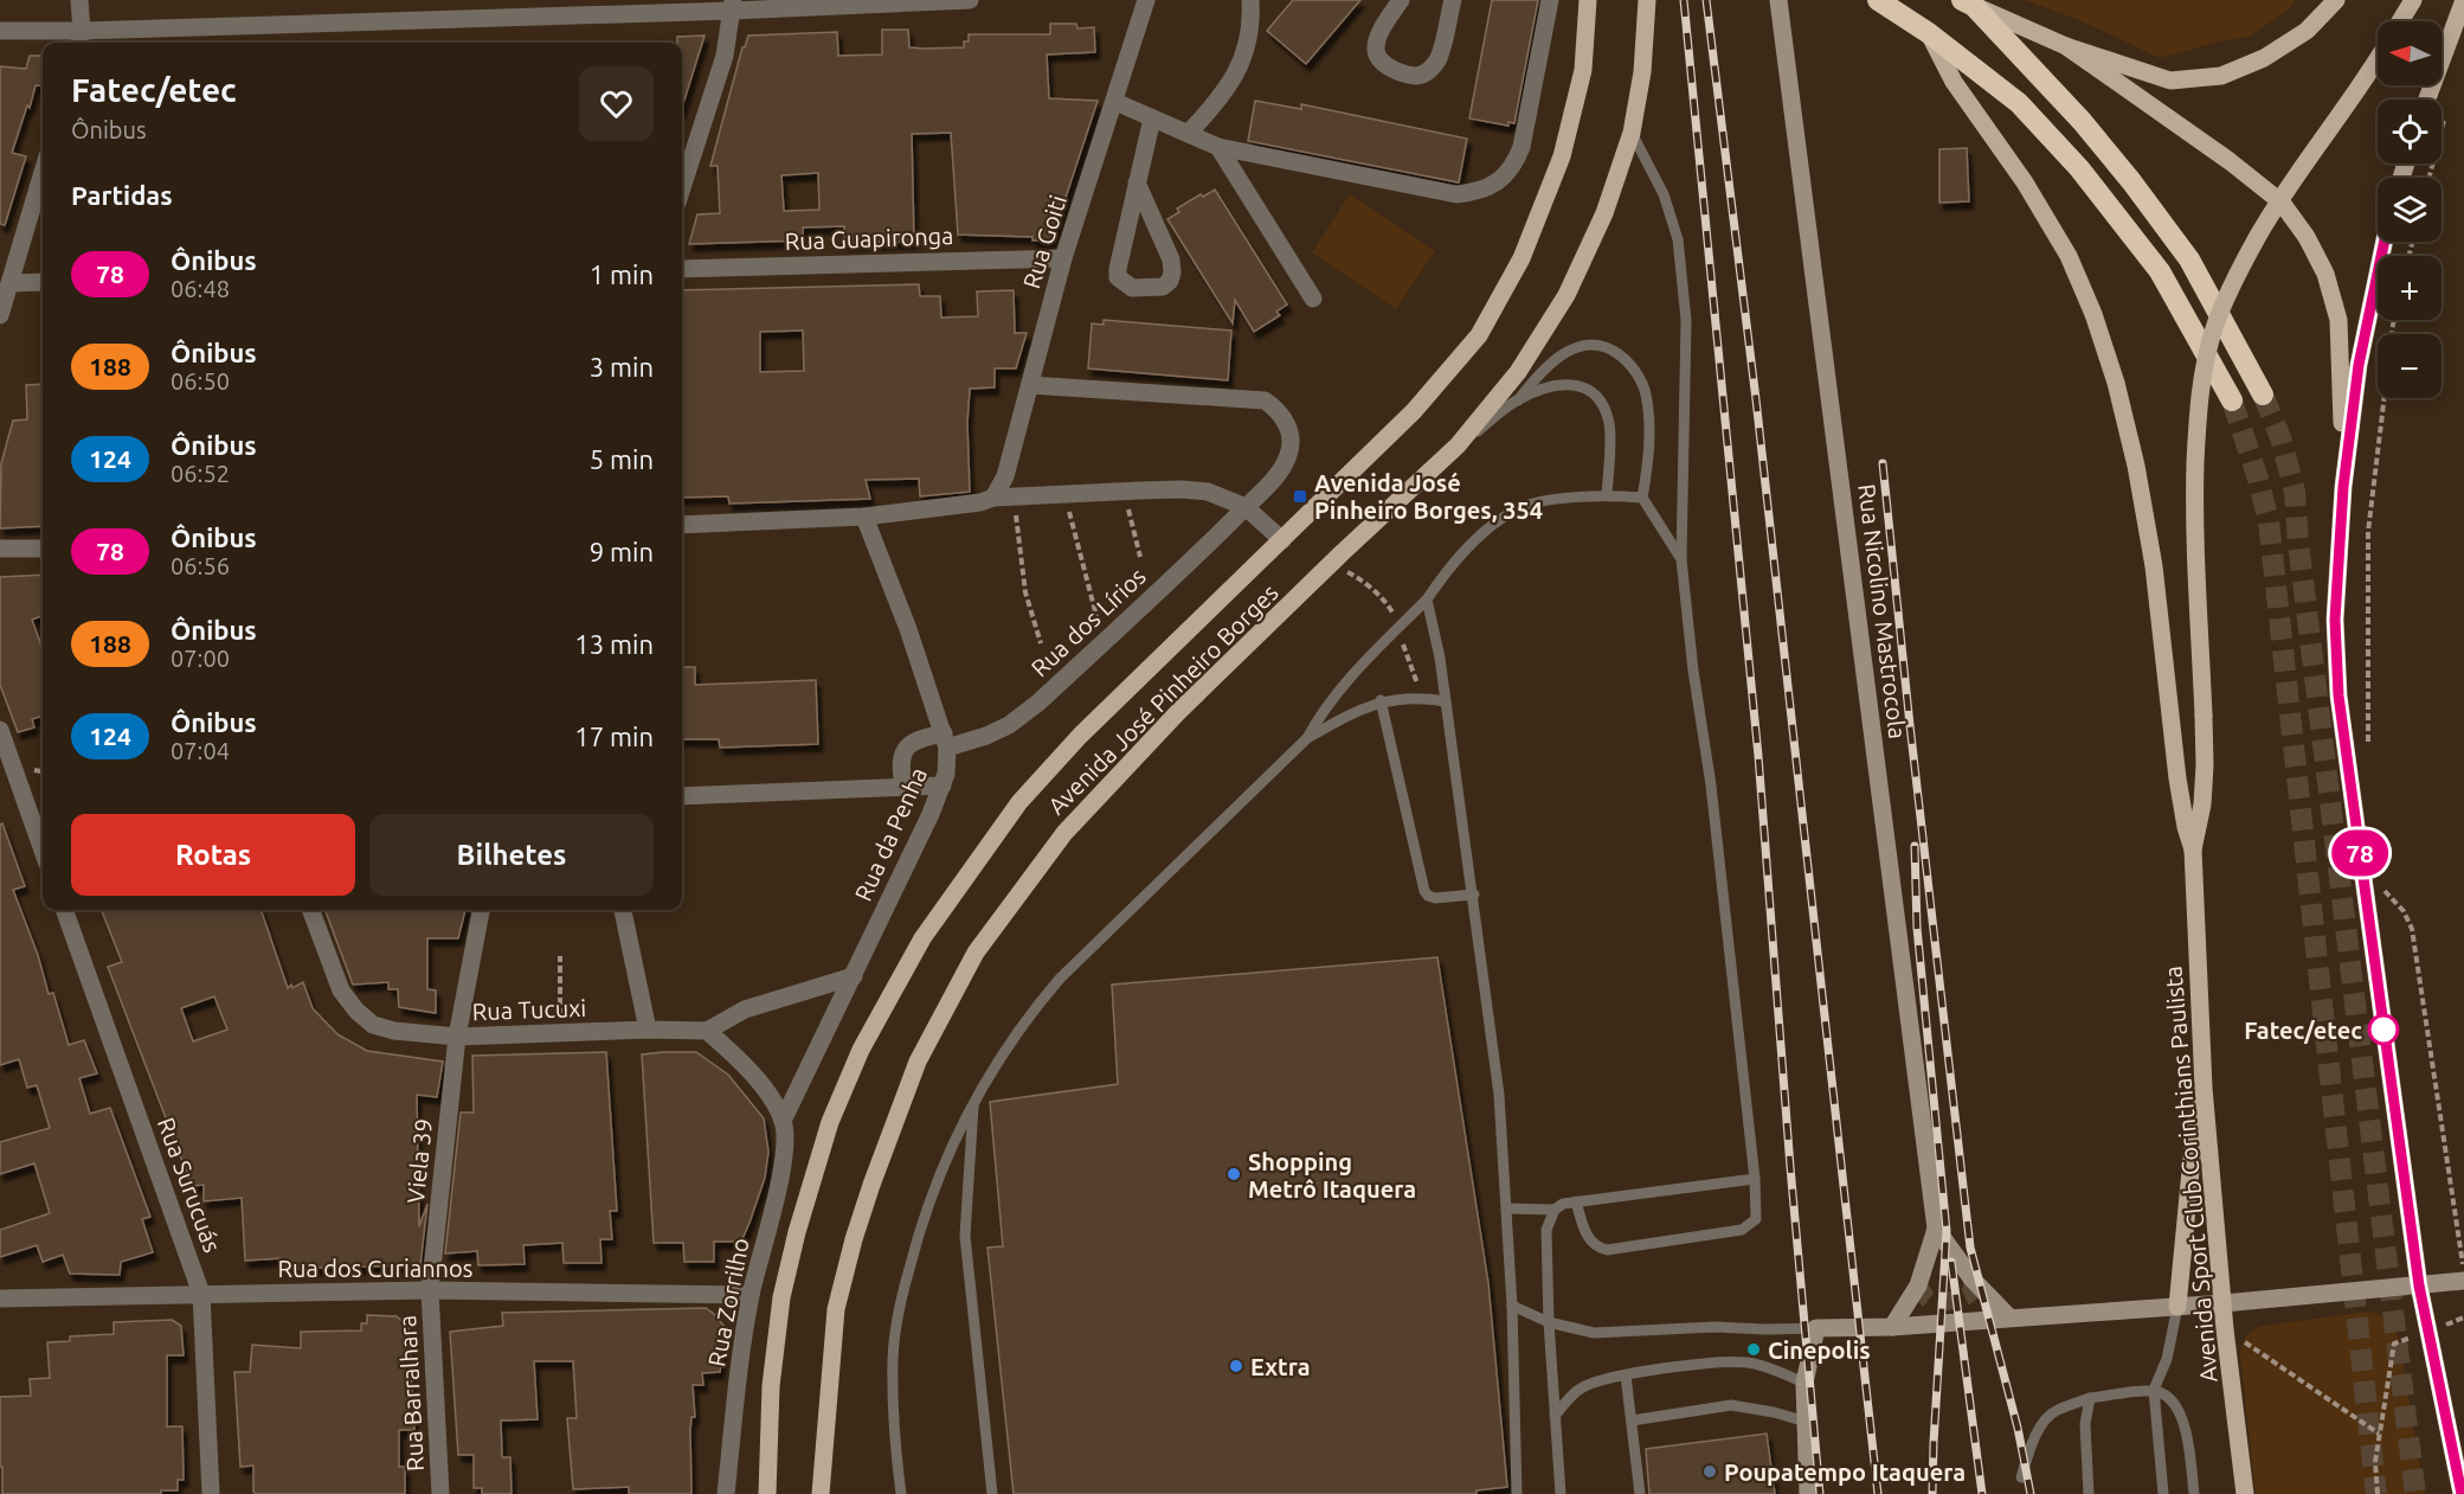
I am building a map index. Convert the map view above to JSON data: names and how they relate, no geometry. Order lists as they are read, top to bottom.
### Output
{
  "streets": {
    "main road": ["Avenida José Pinheiro Borges", "Avenida Sport Club Corinthians Paulista"],
    "street": [
      "Rua Guapironga",
      "Rua Goiti",
      "Rua Nicolino Mastrocola",
      "Rua dos Lírios",
      "Rua da Penha",
      "Rua Tucuxi",
      "Viela 39",
      "Rua Surucuás",
      "Rua dos Curiannos",
      "Rua Zorrilho",
      "Rua Barralhara"
    ]
  },
  "crossings": [
    ["Rua Guapironga", "Rua Goiti"],
    ["Rua Goiti", "Rua dos Lírios"],
    ["Rua dos Lírios", "Rua da Penha"],
    ["Rua da Penha", "Rua Zorrilho"],
    ["Rua Tucuxi", "Viela 39"],
    ["Viela 39", "Rua dos Curiannos"],
    ["Viela 39", "Rua Barralhara"],
    ["Rua Surucuás", "Rua dos Curiannos"],
    ["Rua dos Curiannos", "Rua Zorrilho"],
    ["Rua dos Curiannos", "Rua Barralhara"]
  ],
  "places": {
    "transit": ["Avenida José Pinheiro Borges, 354"],
    "other": [
      "Fatec/etec",
      "Shopping Metrô Itaquera",
      "Cinepolis",
      "Extra",
      "Poupatempo Itaquera"
    ]
  },
  "lines": ["bus line 78"],
  "north": "left",
  "page": {
    "on_map": "78",
    "map_buttons": ["+", "−"],
    "heading": [
      ["Fatec/etec", "Ônibus"],
      "Partidas"
    ],
    "list": [
      {
        "mark": "78",
        "name": "Ônibus",
        "note": "06:48",
        "value": "1 min"
      },
      {
        "mark": "188",
        "name": "Ônibus",
        "note": "06:50",
        "value": "3 min"
      },
      {
        "mark": "124",
        "name": "Ônibus",
        "note": "06:52",
        "value": "5 min"
      },
      {
        "mark": "78",
        "name": "Ônibus",
        "note": "06:56",
        "value": "9 min"
      },
      {
        "mark": "188",
        "name": "Ônibus",
        "note": "07:00",
        "value": "13 min"
      },
      {
        "mark": "124",
        "name": "Ônibus",
        "note": "07:04",
        "value": "17 min"
      }
    ],
    "buttons": ["Rotas", "Bilhetes"]
  }
}
